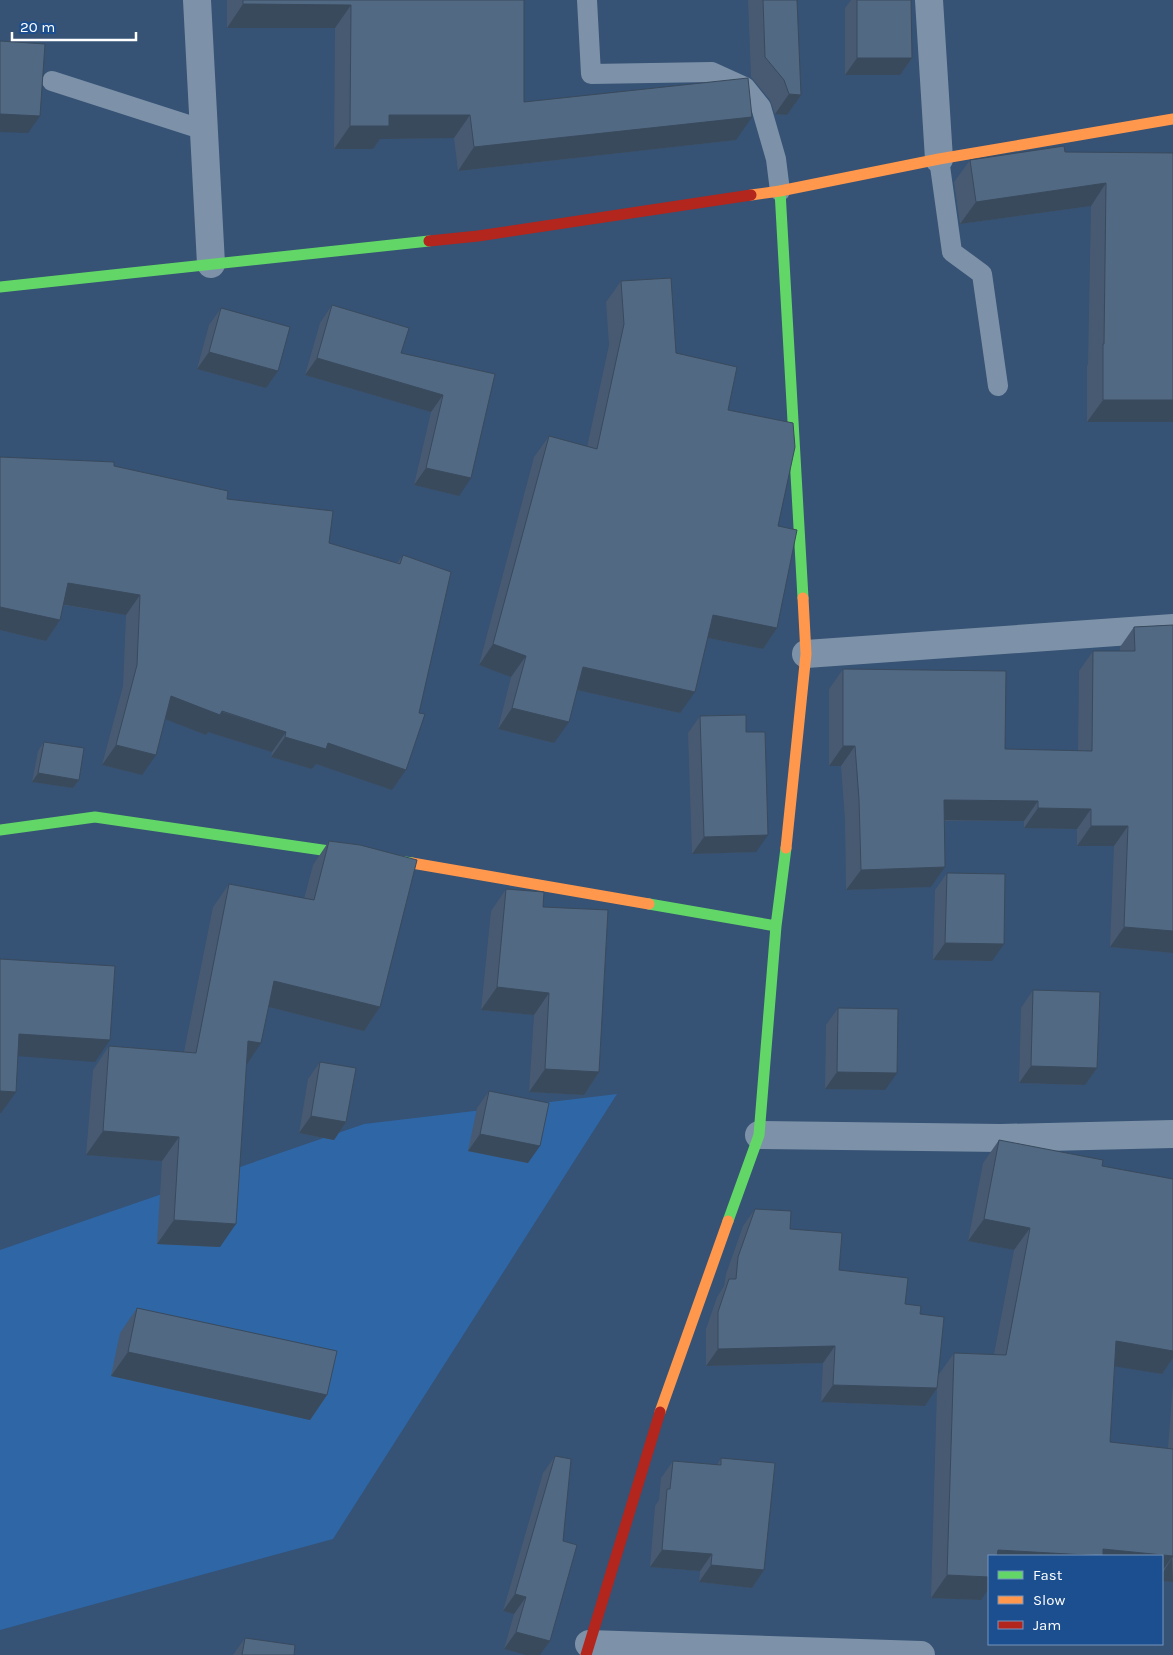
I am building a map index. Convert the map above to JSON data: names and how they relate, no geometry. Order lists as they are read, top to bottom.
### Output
{
  "legend": ["Fast", "Slow", "Jam"],
  "scale_bar": "20 m"
}
